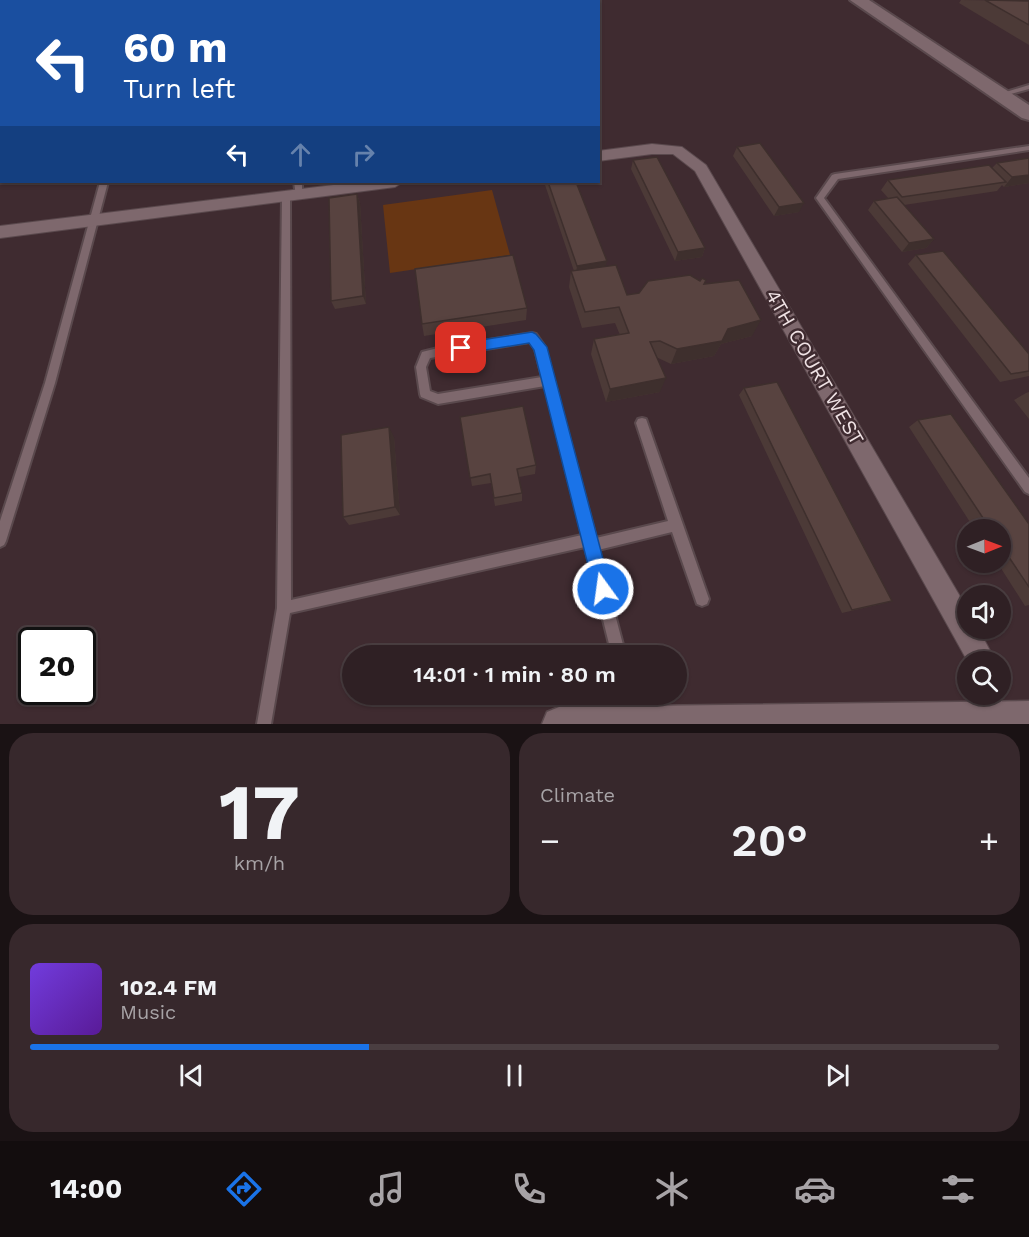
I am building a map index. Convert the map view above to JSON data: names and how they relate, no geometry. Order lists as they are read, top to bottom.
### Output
{
  "streets": {
    "street": ["4TH COURT WEST"]
  },
  "north": "right",
  "page": {
    "turn": ["60 m", "Turn left"],
    "limit": "20",
    "trip": "14:01 · 1 min · 80 m",
    "tile": [
      ["17", "km/h"],
      "Climate"
    ],
    "heat": ["−", "20°", "+"],
    "song": ["102.4 FM", "Music"],
    "tabs": "14:00"
  }
}
